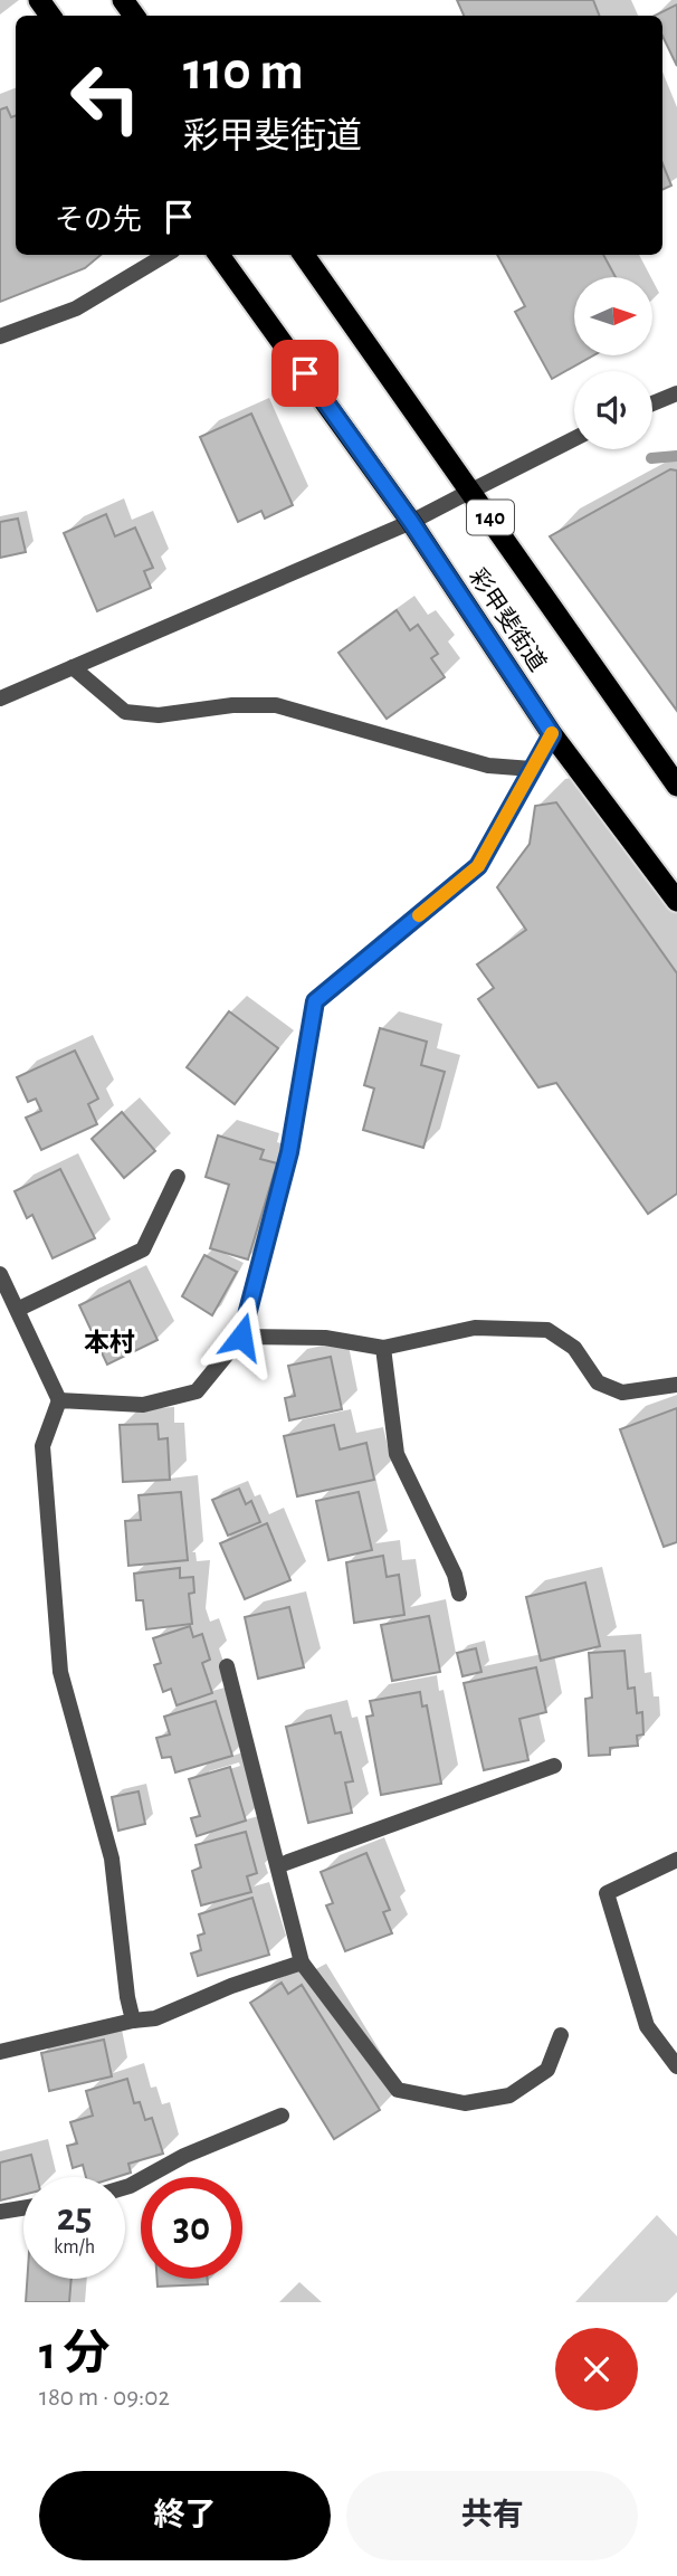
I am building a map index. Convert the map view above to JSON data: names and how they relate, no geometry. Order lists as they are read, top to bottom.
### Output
{
  "streets": {
    "highway": ["140", "彩甲斐街道"]
  },
  "districts": ["本村"],
  "north": "right",
  "page": {
    "turn": ["110 m", "彩甲斐街道"],
    "then": "その先",
    "speed": "25 km/h",
    "limit": "30",
    "heading": ["1 分", "180 m · 09:02"],
    "buttons": ["終了", "共有"]
  }
}
